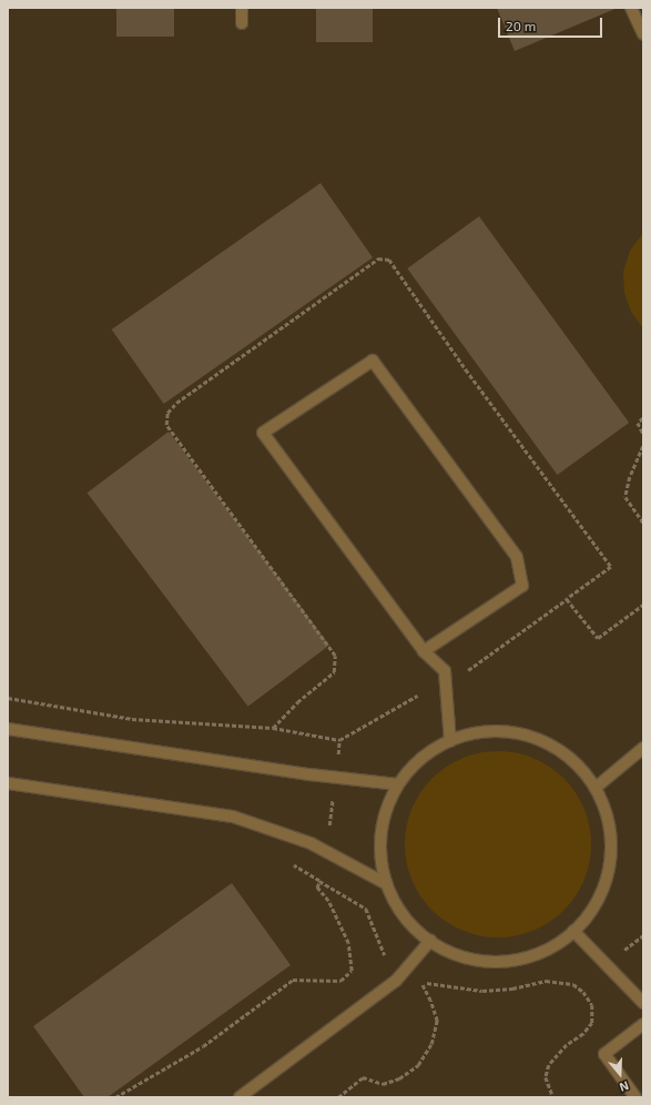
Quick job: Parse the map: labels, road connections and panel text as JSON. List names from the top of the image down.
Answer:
{
  "scale_bar": "20 m",
  "north": "bottom"
}
